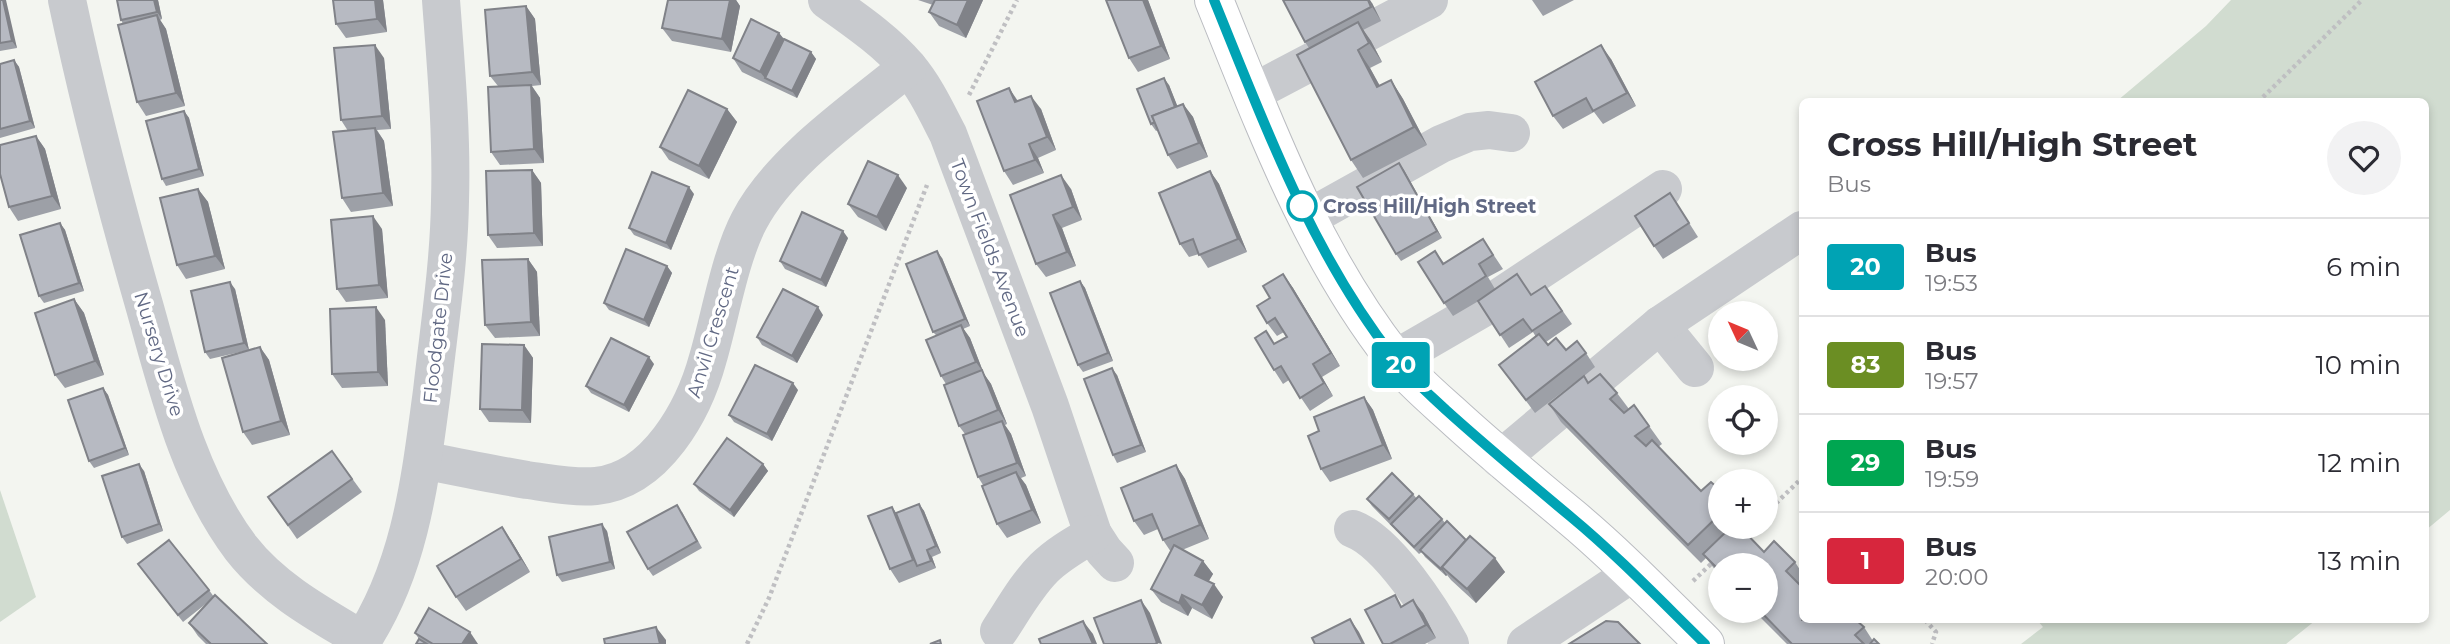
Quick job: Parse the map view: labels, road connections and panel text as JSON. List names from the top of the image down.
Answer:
{
  "streets": {
    "street": [
      "Town Fields Avenue",
      "Floodgate Drive",
      "Anvil Crescent",
      "Nursery Drive"
    ]
  },
  "crossings": [
    ["Town Fields Avenue", "Anvil Crescent"],
    ["Floodgate Drive", "Anvil Crescent"],
    ["Floodgate Drive", "Nursery Drive"]
  ],
  "places": ["Cross Hill/High Street"],
  "lines": ["bus line 20"],
  "north": "top left",
  "page": {
    "on_map": "20",
    "heading": ["Cross Hill/High Street", "Bus"],
    "list": [
      {
        "mark": "20",
        "name": "Bus",
        "note": "19:53",
        "value": "6 min"
      },
      {
        "mark": "83",
        "name": "Bus",
        "note": "19:57",
        "value": "10 min"
      },
      {
        "mark": "29",
        "name": "Bus",
        "note": "19:59",
        "value": "12 min"
      },
      {
        "mark": "1",
        "name": "Bus",
        "note": "20:00",
        "value": "13 min"
      }
    ],
    "map_buttons": ["+", "−"]
  }
}
